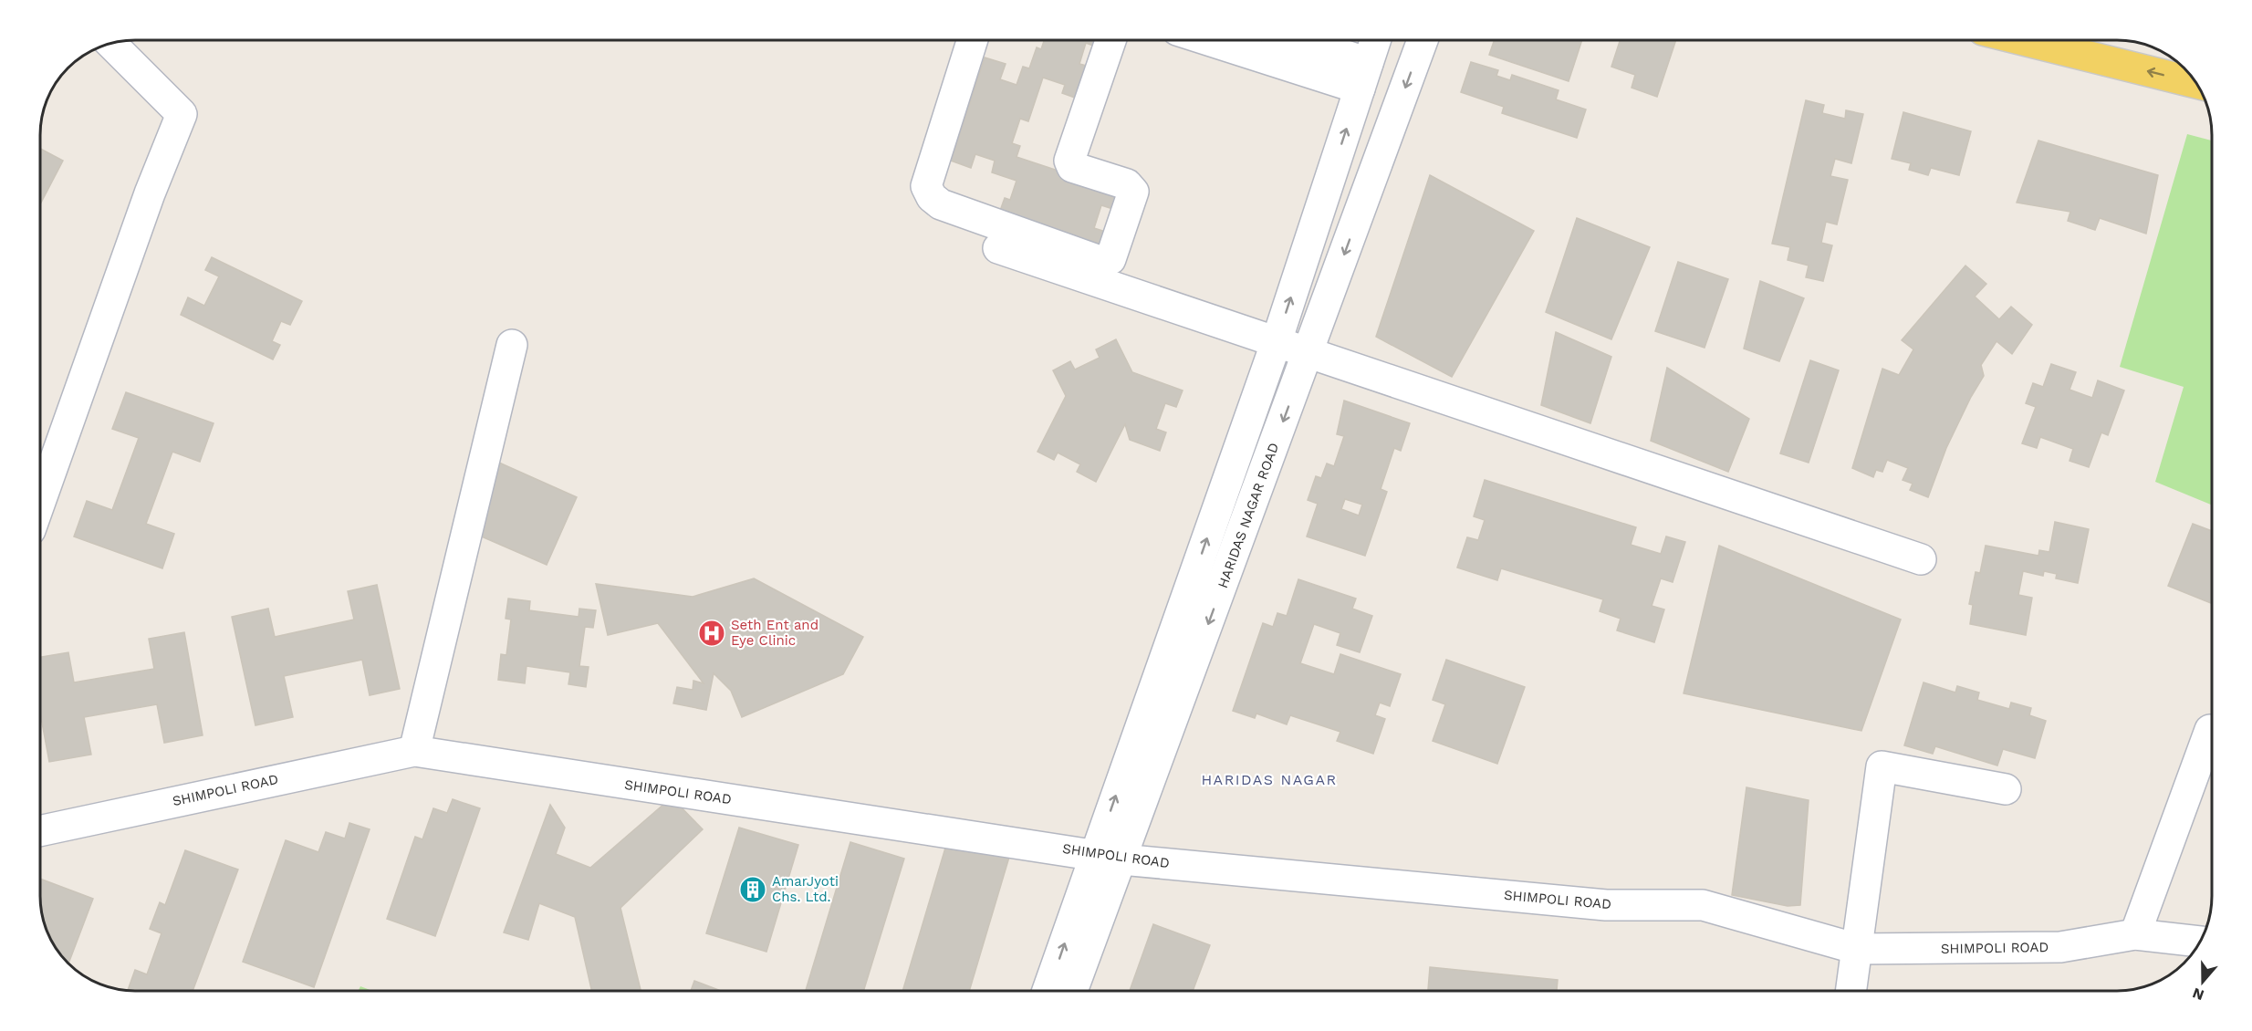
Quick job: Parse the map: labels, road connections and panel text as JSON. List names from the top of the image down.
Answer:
{
  "streets": {
    "street": ["HARIDAS NAGAR ROAD", "SHIMPOLI ROAD"]
  },
  "crossings": [
    ["HARIDAS NAGAR ROAD", "SHIMPOLI ROAD"]
  ],
  "districts": ["HARIDAS NAGAR"],
  "places": {
    "hospital": ["Seth Ent and Eye Clinic"],
    "building": ["AmarJyoti Chs. Ltd."]
  },
  "north": "bottom"
}
